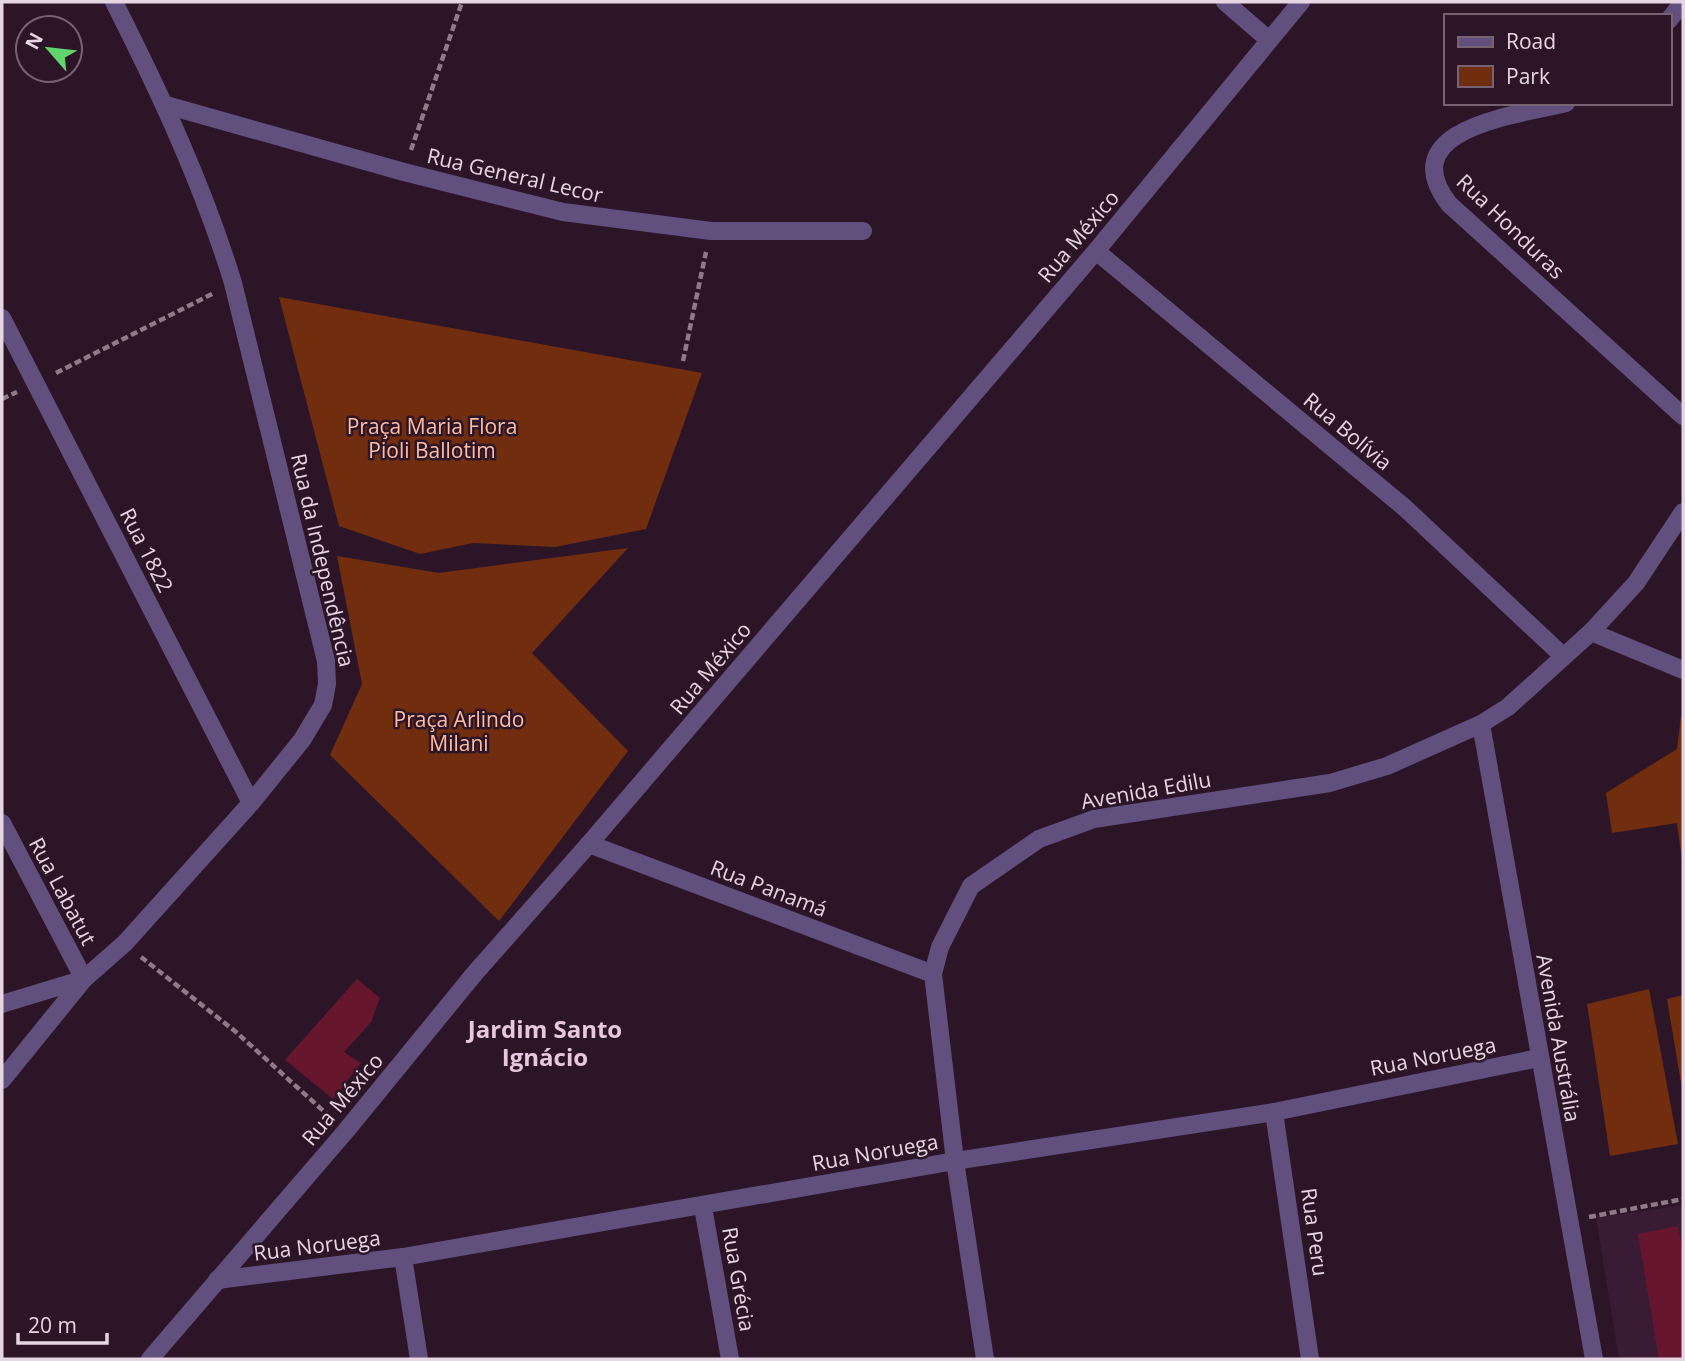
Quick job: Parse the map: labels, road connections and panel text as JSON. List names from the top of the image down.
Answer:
{
  "streets": {
    "street": [
      "Rua General Lecor",
      "Rua Honduras",
      "Rua México",
      "Rua Bolívia",
      "Rua 1822",
      "Rua da Independência",
      "Avenida Edilu",
      "Rua Panamá",
      "Rua Labatut",
      "Avenida Austrália",
      "Rua Noruega",
      "Rua Peru",
      "Rua Grécia"
    ]
  },
  "crossings": [
    ["Rua General Lecor", "Rua da Independência"],
    ["Rua México", "Rua Bolívia"],
    ["Rua México", "Rua Panamá"],
    ["Rua México", "Rua Noruega"],
    ["Rua Bolívia", "Avenida Edilu"],
    ["Rua 1822", "Rua da Independência"],
    ["Rua da Independência", "Rua Labatut"],
    ["Avenida Edilu", "Rua Panamá"],
    ["Avenida Edilu", "Avenida Austrália"],
    ["Avenida Edilu", "Rua Noruega"],
    ["Avenida Austrália", "Rua Noruega"],
    ["Rua Noruega", "Rua Peru"],
    ["Rua Noruega", "Rua Grécia"]
  ],
  "districts": ["Jardim Santo Ignácio"],
  "parks": ["Praça Maria Flora Pioli Ballotim", "Praça Arlindo Milani"],
  "legend": ["Road", "Park"],
  "scale_bar": "20 m",
  "north": "top left"
}
